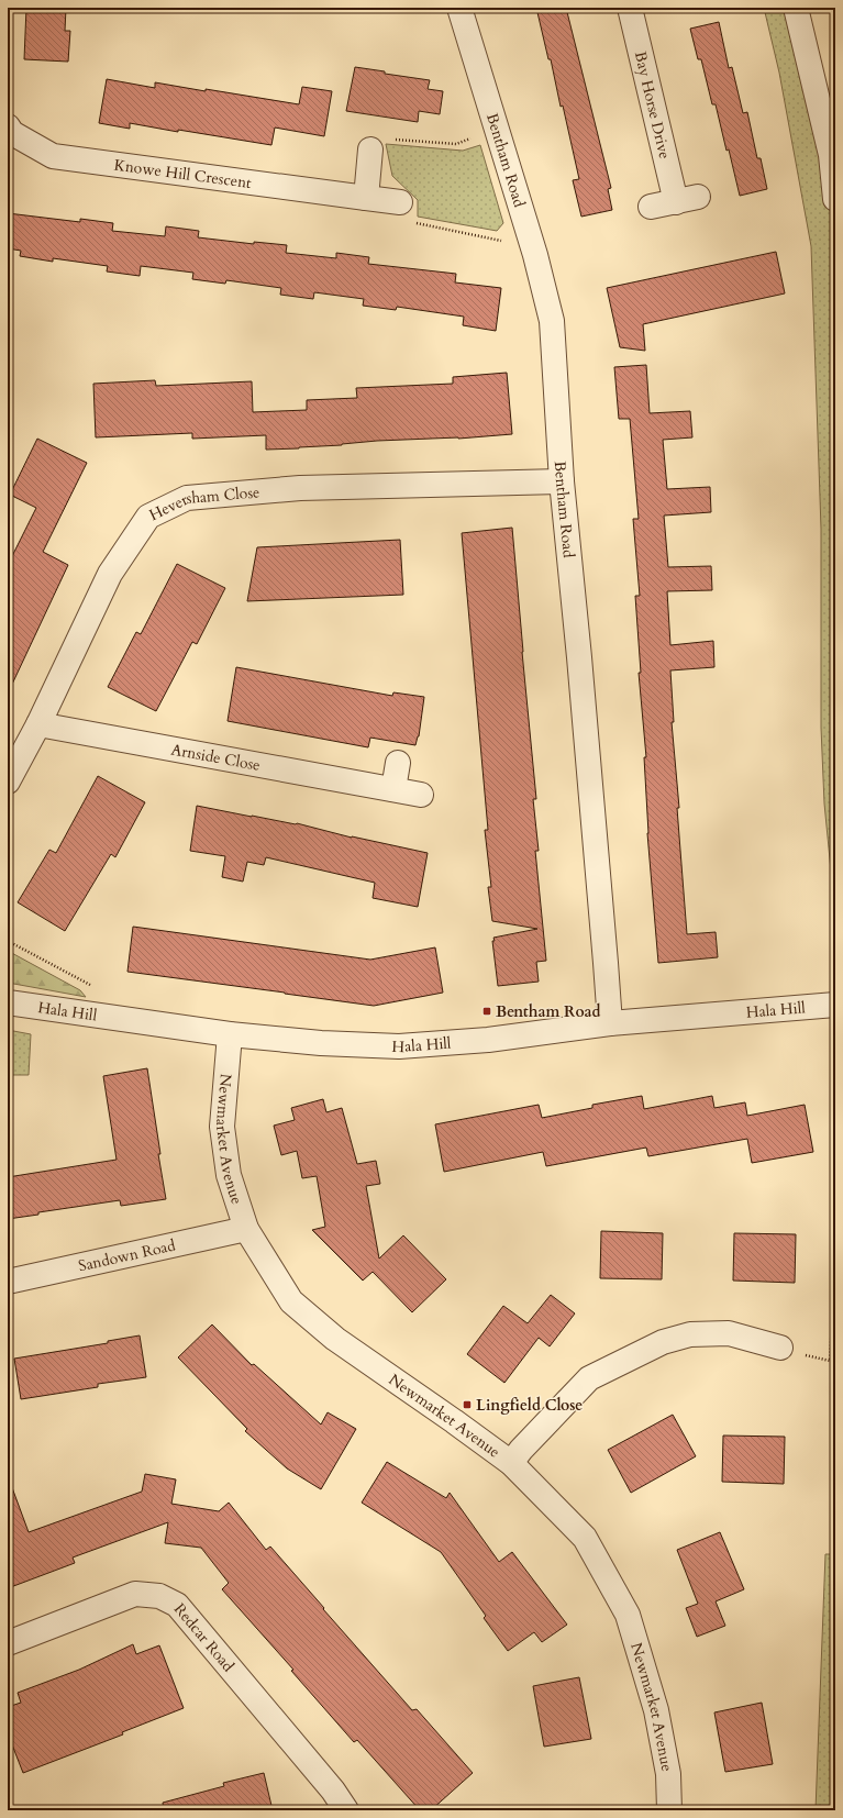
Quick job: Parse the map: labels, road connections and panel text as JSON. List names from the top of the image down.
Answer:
{
  "streets": {
    "street": [
      "Bay Horse Drive",
      "Bentham Road",
      "Knowe Hill Crescent",
      "Heversham Close",
      "Arnside Close",
      "Hala Hill",
      "Newmarket Avenue",
      "Sandown Road",
      "Redcar Road"
    ]
  },
  "crossings": [
    ["Bentham Road", "Heversham Close"],
    ["Bentham Road", "Hala Hill"],
    ["Heversham Close", "Arnside Close"],
    ["Hala Hill", "Newmarket Avenue"],
    ["Newmarket Avenue", "Sandown Road"]
  ],
  "places": {
    "transit": ["Bentham Road", "Lingfield Close"]
  }
}
